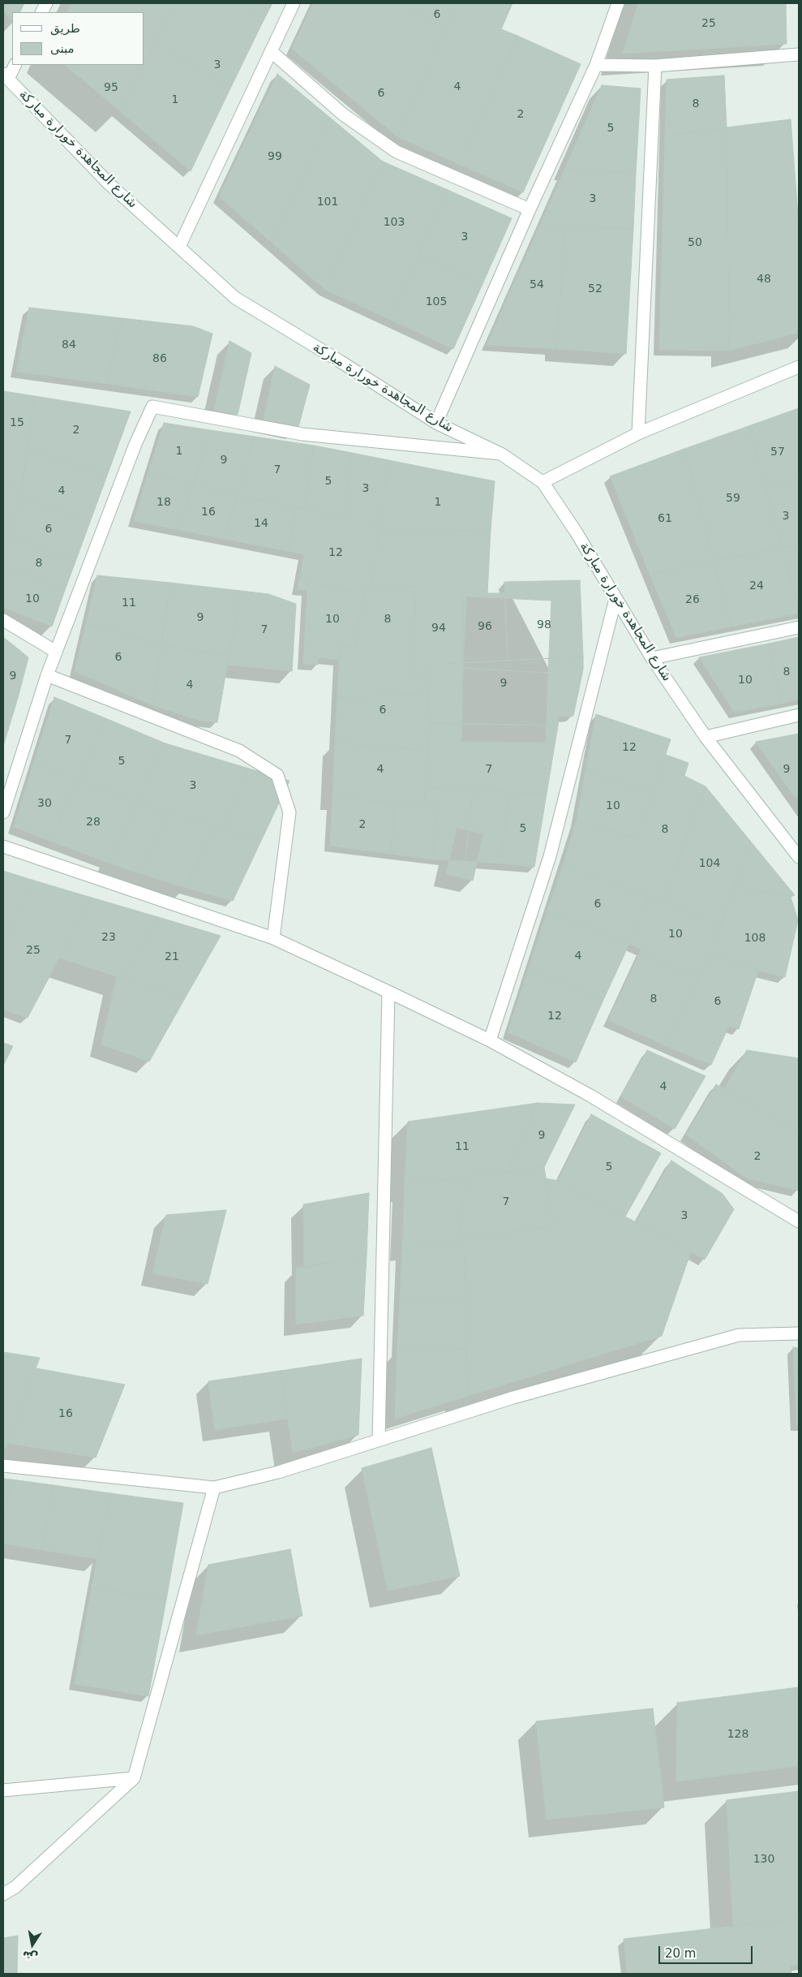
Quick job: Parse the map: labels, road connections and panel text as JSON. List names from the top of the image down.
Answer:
{
  "streets": {
    "street": ["شارع المجاهدة خورارة مباركة"]
  },
  "house_numbers": [
    "6",
    "25",
    "3",
    "4",
    "95",
    "6",
    "1",
    "8",
    "2",
    "5",
    "99",
    "3",
    "101",
    "103",
    "3",
    "50",
    "48",
    "54",
    "52",
    "105",
    "84",
    "86",
    "15",
    "2",
    "1",
    "57",
    "9",
    "7",
    "5",
    "3",
    "4",
    "59",
    "18",
    "1",
    "16",
    "3",
    "61",
    "14",
    "6",
    "12",
    "8",
    "24",
    "10",
    "26",
    "11",
    "9",
    "10",
    "8",
    "98",
    "96",
    "94",
    "7",
    "6",
    "8",
    "9",
    "10",
    "9",
    "4",
    "6",
    "7",
    "12",
    "5",
    "4",
    "7",
    "9",
    "3",
    "30",
    "10",
    "28",
    "2",
    "5",
    "8",
    "104",
    "6",
    "10",
    "23",
    "108",
    "25",
    "4",
    "21",
    "8",
    "6",
    "12",
    "4",
    "9",
    "11",
    "2",
    "5",
    "7",
    "3",
    "16",
    "128",
    "130"
  ],
  "legend": ["طريق", "مبنى"],
  "scale_bar": "20 m",
  "north": "bottom"
}
